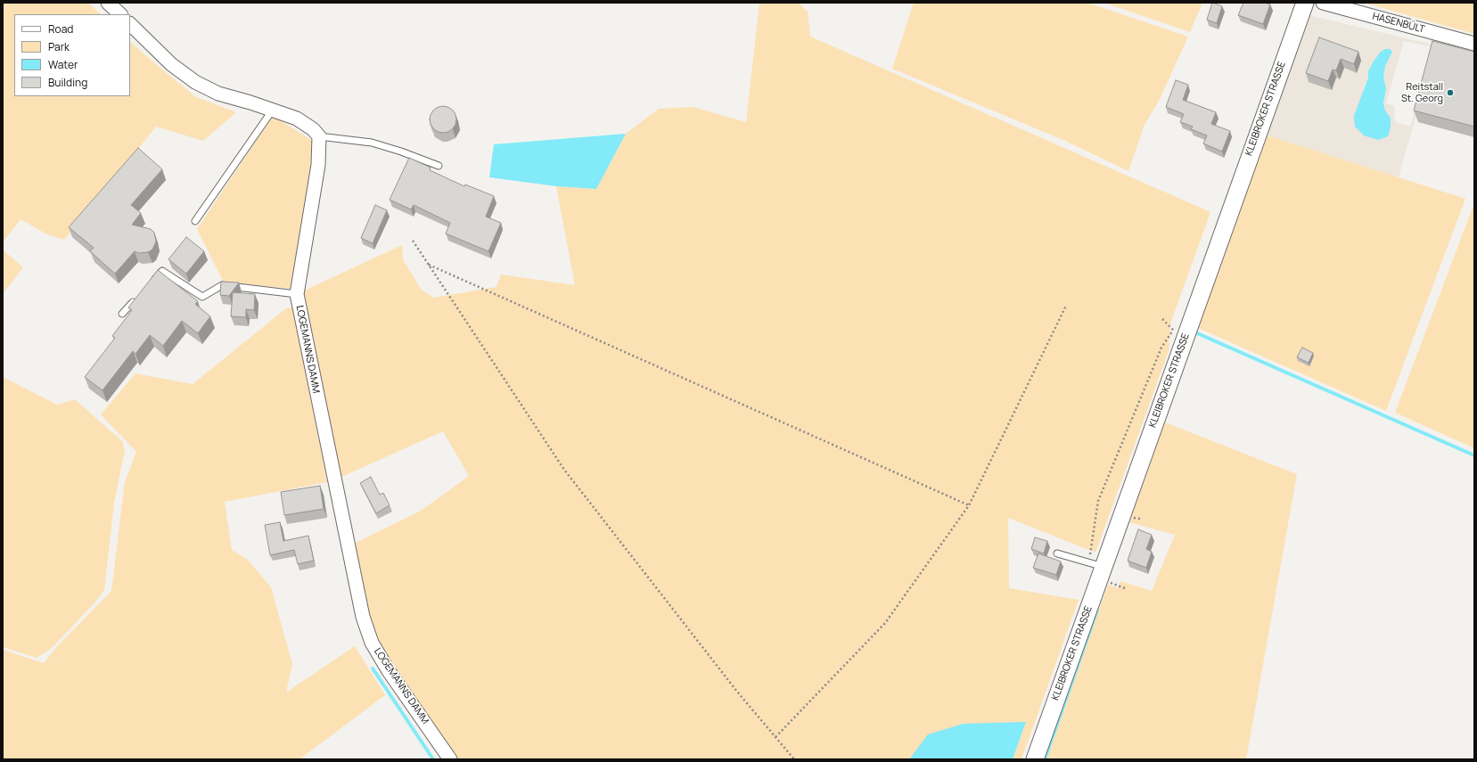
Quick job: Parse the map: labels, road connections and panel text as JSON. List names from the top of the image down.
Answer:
{
  "streets": {
    "street": ["HASENBÜLT", "KLEIBROKER STRASSE", "LOGEMANNS DAMM"]
  },
  "places": ["Reitstall St. Georg"],
  "legend": [
    "Road",
    "Park",
    "Water",
    "Building"
  ]
}
